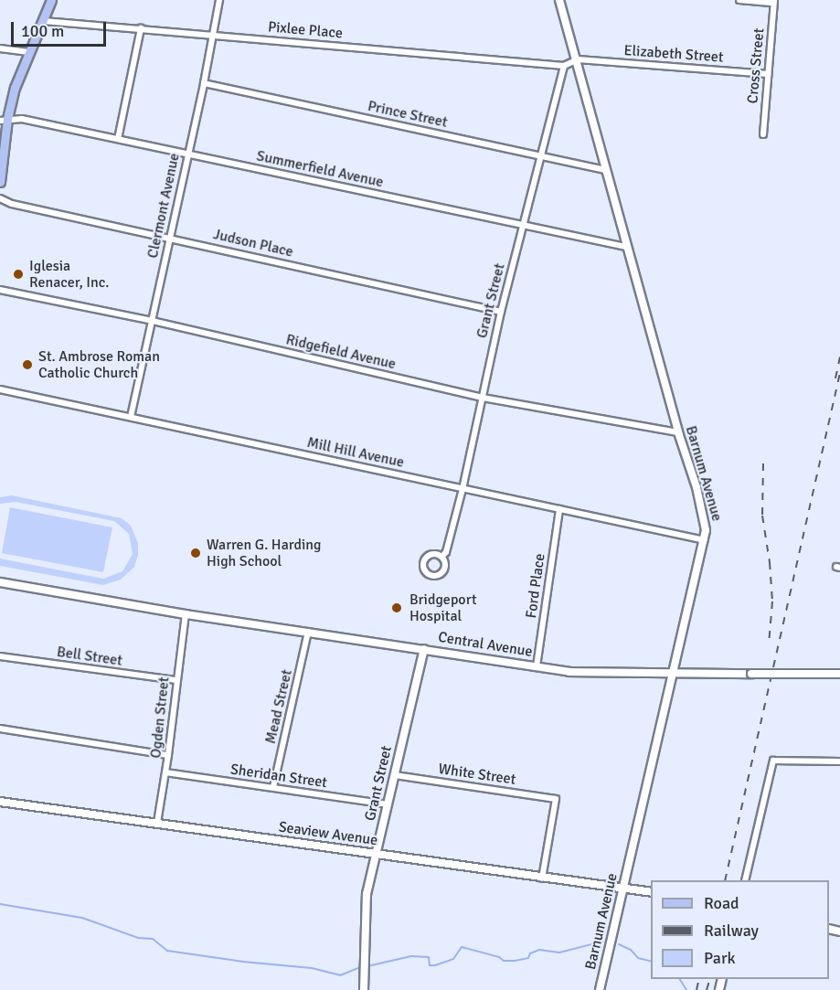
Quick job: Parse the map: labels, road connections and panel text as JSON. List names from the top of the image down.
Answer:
{
  "streets": {
    "main road": [
      "Grant Street",
      "Barnum Avenue",
      "Central Avenue",
      "Seaview Avenue"
    ],
    "street": [
      "Pixlee Place",
      "Elizabeth Street",
      "Cross Street",
      "Prince Street",
      "Summerfield Avenue",
      "Clermont Avenue",
      "Judson Place",
      "Ridgefield Avenue",
      "Mill Hill Avenue",
      "Ford Place",
      "Bell Street",
      "Mead Street",
      "Ogden Street",
      "White Street",
      "Sheridan Street"
    ]
  },
  "crossings": [
    ["Pixlee Place", "Clermont Avenue"],
    ["Pixlee Place", "Grant Street"],
    ["Elizabeth Street", "Cross Street"],
    ["Elizabeth Street", "Barnum Avenue"],
    ["Prince Street", "Clermont Avenue"],
    ["Prince Street", "Grant Street"],
    ["Prince Street", "Barnum Avenue"],
    ["Summerfield Avenue", "Clermont Avenue"],
    ["Summerfield Avenue", "Grant Street"],
    ["Summerfield Avenue", "Barnum Avenue"],
    ["Clermont Avenue", "Judson Place"],
    ["Clermont Avenue", "Ridgefield Avenue"],
    ["Clermont Avenue", "Mill Hill Avenue"],
    ["Judson Place", "Grant Street"],
    ["Grant Street", "Ridgefield Avenue"],
    ["Grant Street", "Mill Hill Avenue"],
    ["Grant Street", "Central Avenue"],
    ["Grant Street", "White Street"],
    ["Grant Street", "Sheridan Street"],
    ["Grant Street", "Seaview Avenue"],
    ["Ridgefield Avenue", "Barnum Avenue"],
    ["Mill Hill Avenue", "Barnum Avenue"],
    ["Mill Hill Avenue", "Ford Place"],
    ["Barnum Avenue", "Central Avenue"],
    ["Barnum Avenue", "Seaview Avenue"],
    ["Ford Place", "Central Avenue"],
    ["Central Avenue", "Mead Street"],
    ["Central Avenue", "Ogden Street"],
    ["Bell Street", "Ogden Street"],
    ["Mead Street", "Sheridan Street"],
    ["Ogden Street", "Sheridan Street"],
    ["Ogden Street", "Seaview Avenue"],
    ["White Street", "Seaview Avenue"]
  ],
  "places": [
    "Iglesia Renacer, Inc.",
    "St. Ambrose Roman Catholic Church",
    "Warren G. Harding High School",
    "Bridgeport Hospital"
  ],
  "legend": ["Road", "Railway", "Park"],
  "scale_bar": "100 m"
}
